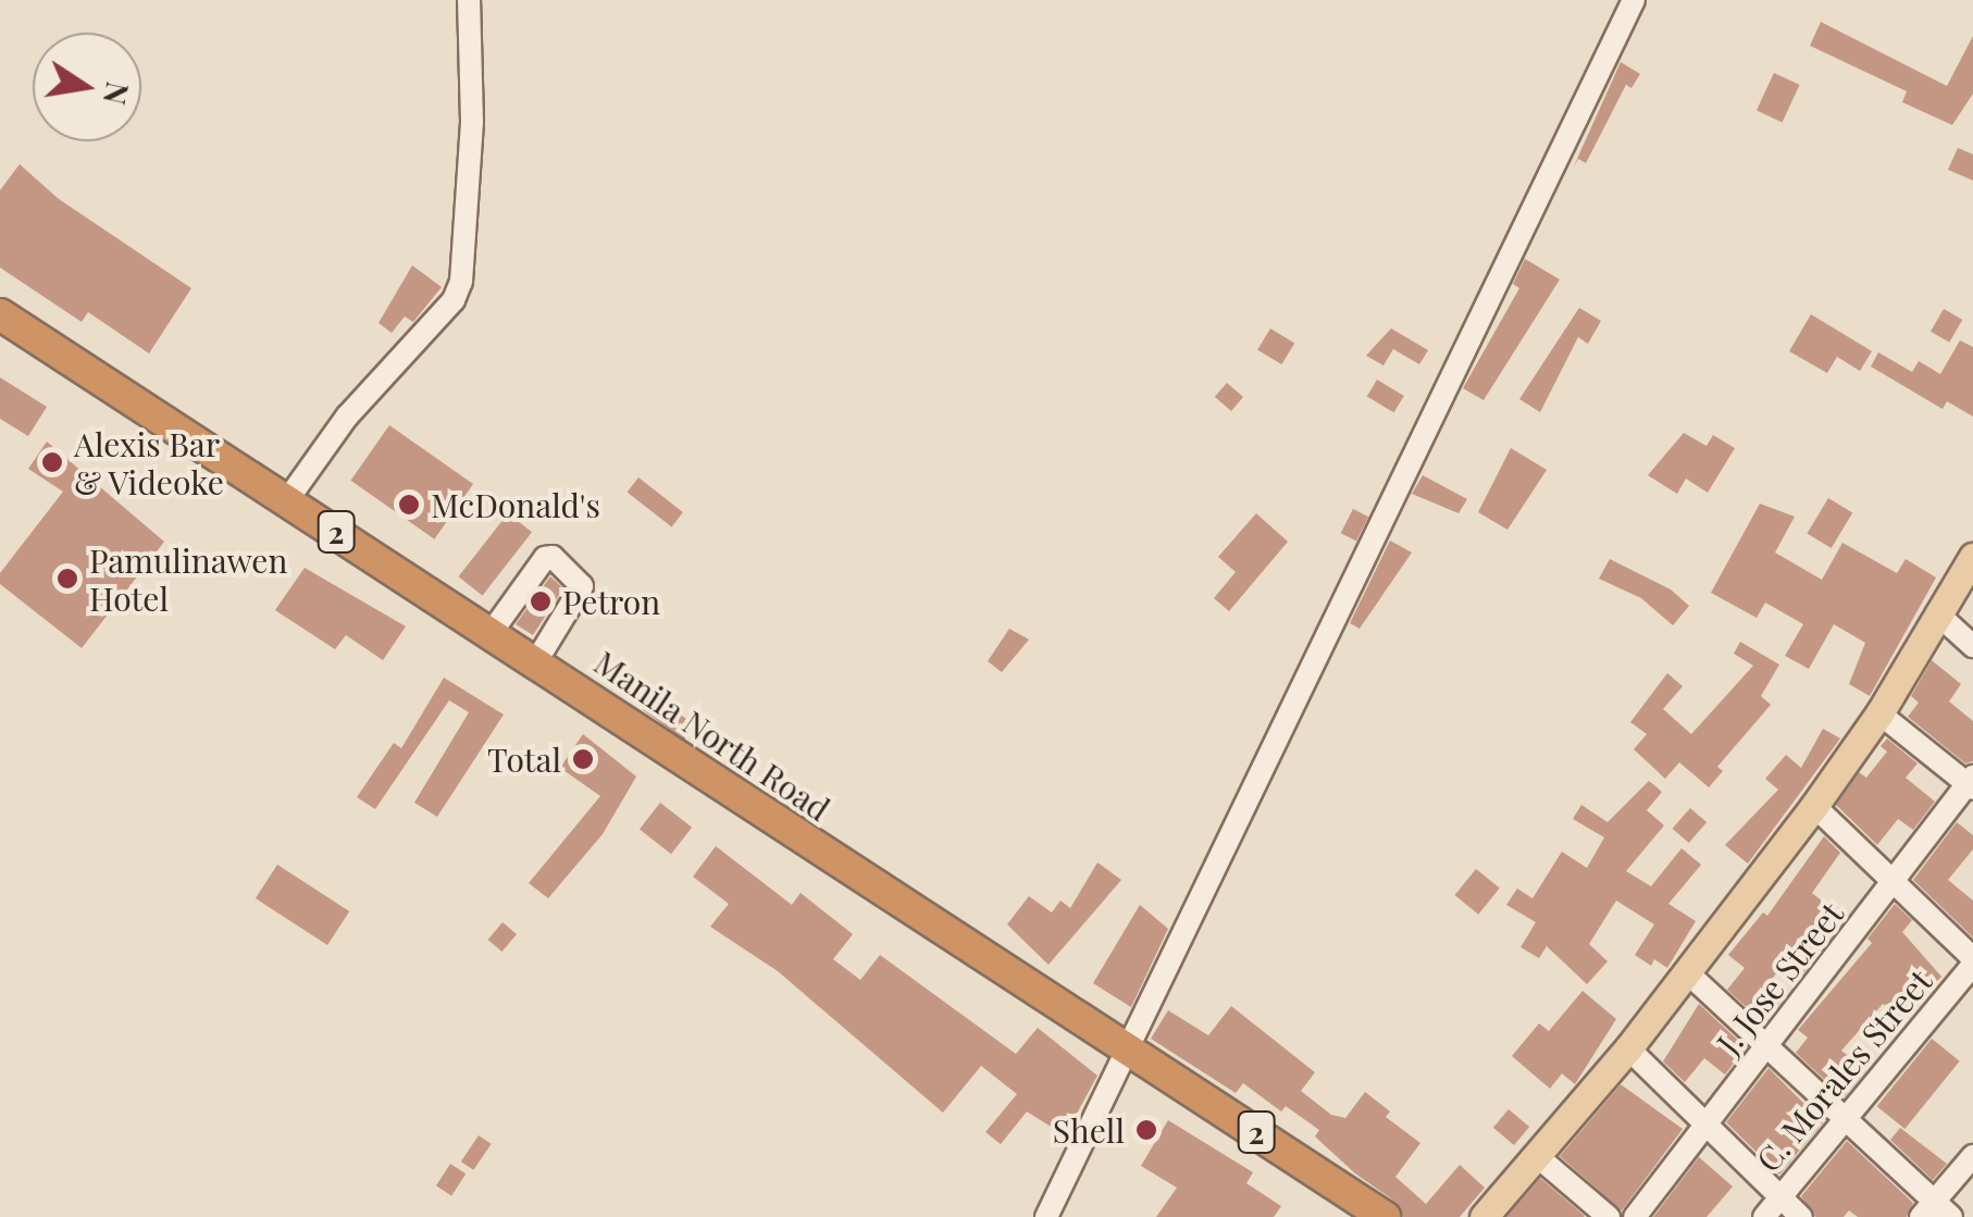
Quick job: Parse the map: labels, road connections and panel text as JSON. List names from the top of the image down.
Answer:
{
  "streets": {
    "highway": ["2", "Manila North Road"],
    "street": ["J. Jose Street", "C. Morales Street"]
  },
  "places": [
    "Alexis Bar & Videoke",
    "McDonald's",
    "Pamulinawen Hotel",
    "Petron",
    "Total",
    "Shell"
  ],
  "north": "right"
}
